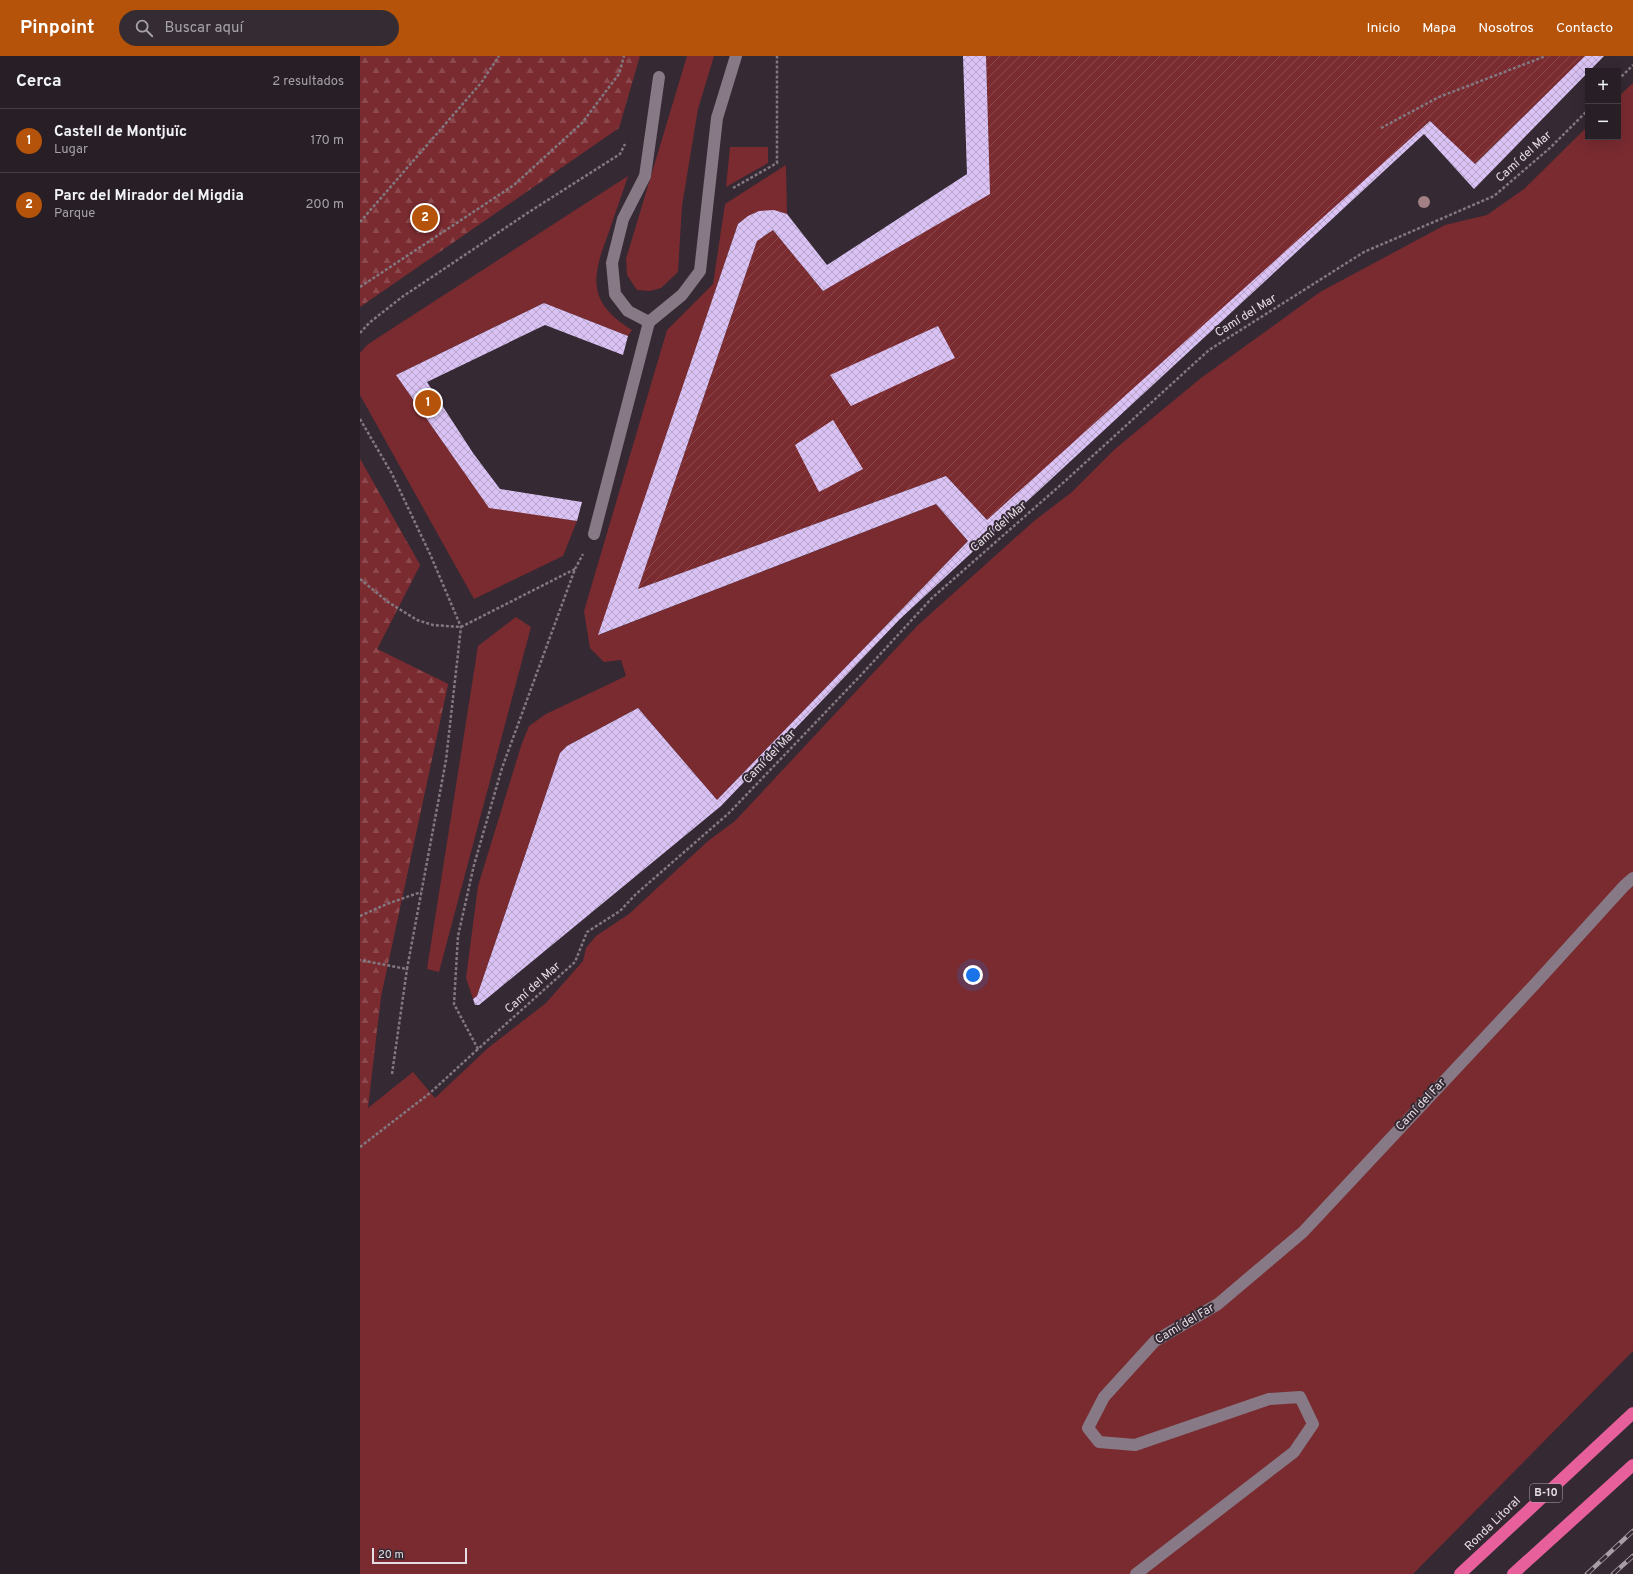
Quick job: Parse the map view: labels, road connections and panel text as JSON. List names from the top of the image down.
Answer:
{
  "streets": {
    "highway": ["B-10", "Ronda Litoral"],
    "lane": ["Camí del Far"],
    "path": ["Camí del Mar"]
  },
  "scale_bar": "20 m",
  "page": {
    "header": "Pinpoint",
    "search": "Buscar aquí",
    "nav": [
      "Inicio",
      "Mapa",
      "Nosotros",
      "Contacto"
    ],
    "heading": ["Cerca", "2 resultados"],
    "map_buttons": ["+", "−"],
    "list": [
      {
        "mark": "1",
        "name": "Castell de Montjuïc",
        "note": "Lugar",
        "value": "170 m"
      },
      {
        "mark": "2",
        "name": "Parc del Mirador del Migdia",
        "note": "Parque",
        "value": "200 m"
      }
    ],
    "pins": ["2", "1"],
    "scale": "20 m"
  }
}
